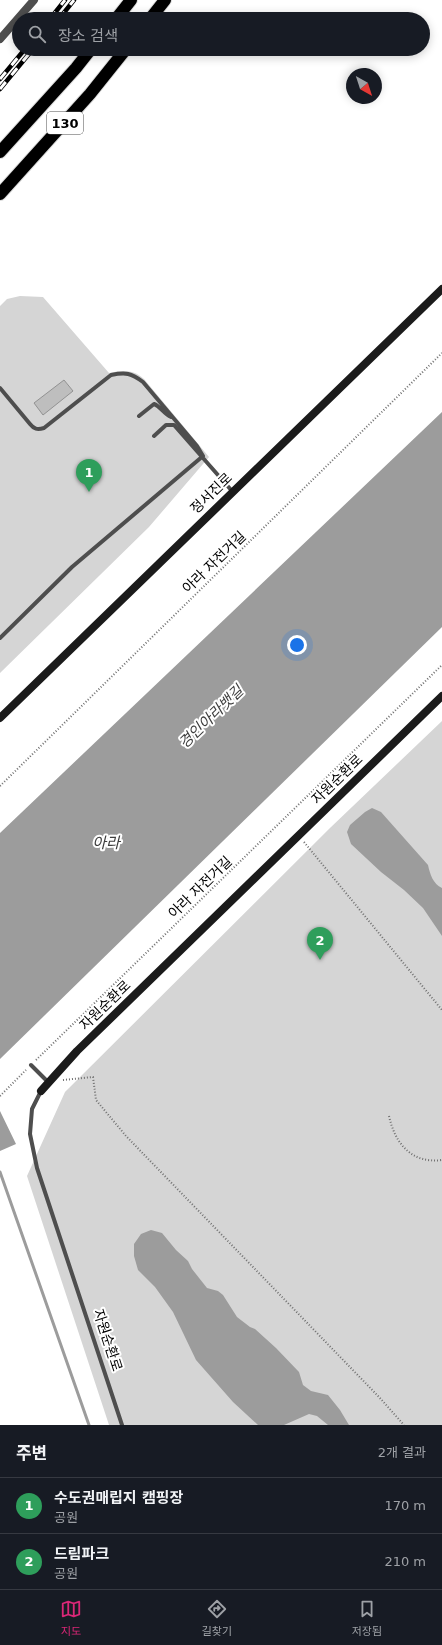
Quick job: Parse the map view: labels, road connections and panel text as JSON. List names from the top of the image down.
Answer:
{
  "streets": {
    "highway": ["130"],
    "street": ["정서진로", "자원순환로"],
    "path": ["아라 자전거길"]
  },
  "water": ["경인아라뱃길", "아라"],
  "north": "bottom right",
  "page": {
    "search": "장소 검색",
    "pins": ["1", "2"],
    "heading": ["주변", "2개 결과"],
    "list": [
      {
        "mark": "1",
        "name": "수도권매립지 캠핑장",
        "note": "공원",
        "value": "170 m"
      },
      {
        "mark": "2",
        "name": "드림파크",
        "note": "공원",
        "value": "210 m"
      }
    ],
    "nav": ["지도", "길찾기", "저장됨"]
  }
}
